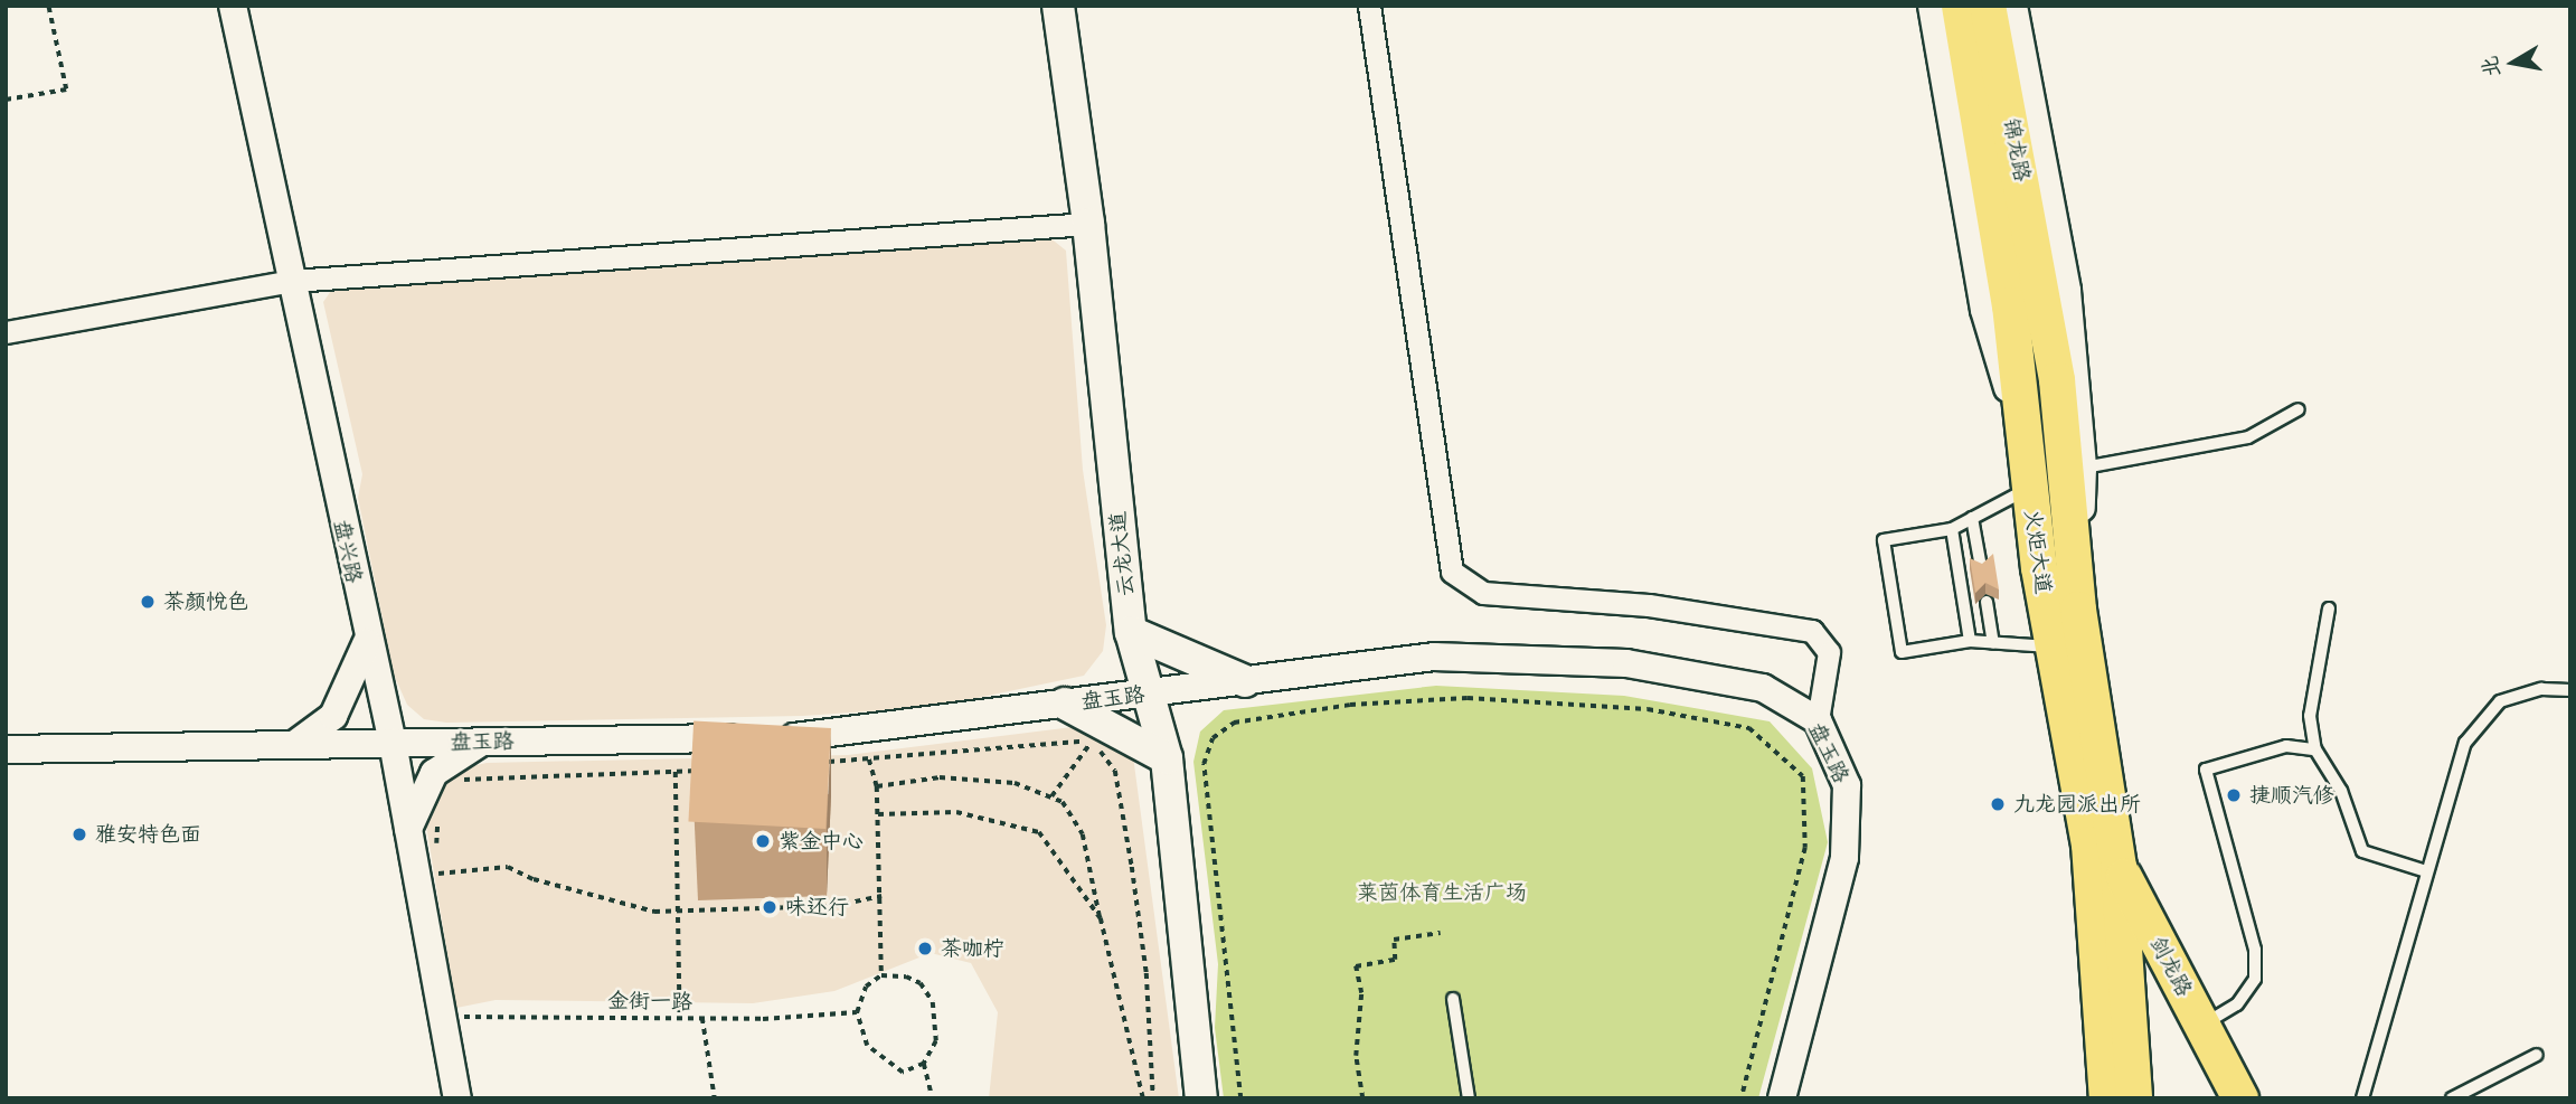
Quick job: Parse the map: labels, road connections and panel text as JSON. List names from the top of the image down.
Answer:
{
  "streets": {
    "main road": [
      "锦龙路",
      "火炬大道",
      "云龙大道",
      "剑龙路"
    ],
    "street": ["盘兴路", "盘玉路"],
    "path": ["金街一路"]
  },
  "crossings": [
    ["锦龙路", "火炬大道"],
    ["盘兴路", "盘玉路"],
    ["盘兴路", "金街一路"],
    ["火炬大道", "剑龙路"],
    ["云龙大道", "盘玉路"]
  ],
  "parks": ["莱茵体育生活广场"],
  "places": [
    "茶颜悦色",
    "捷顺汽修",
    "九龙园派出所",
    "雅安特色面",
    "紫金中心",
    "味还行",
    "茶咖柠"
  ],
  "north": "left"
}
